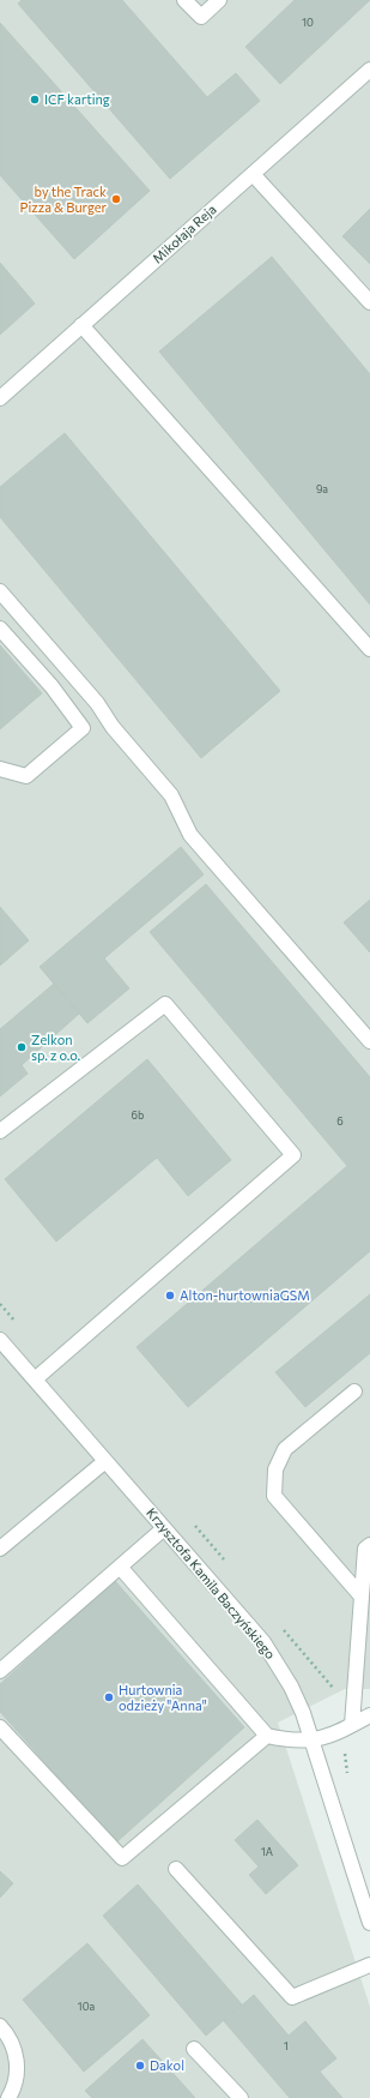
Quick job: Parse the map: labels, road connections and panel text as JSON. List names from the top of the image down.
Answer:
{
  "streets": {
    "street": ["Mikołaja Reja", "Krzysztofa Kamila Baczyńskiego"]
  },
  "places": [
    "ICF karting",
    "by the Track Pizza & Burger",
    "Zelkon sp. z o.o.",
    "Alton-hurtowniaGSM",
    "Hurtownia odzieży \"Anna\"",
    "Dakol"
  ],
  "house_numbers": [
    "10",
    "9a",
    "6b",
    "6",
    "1A",
    "10a",
    "1"
  ]
}
